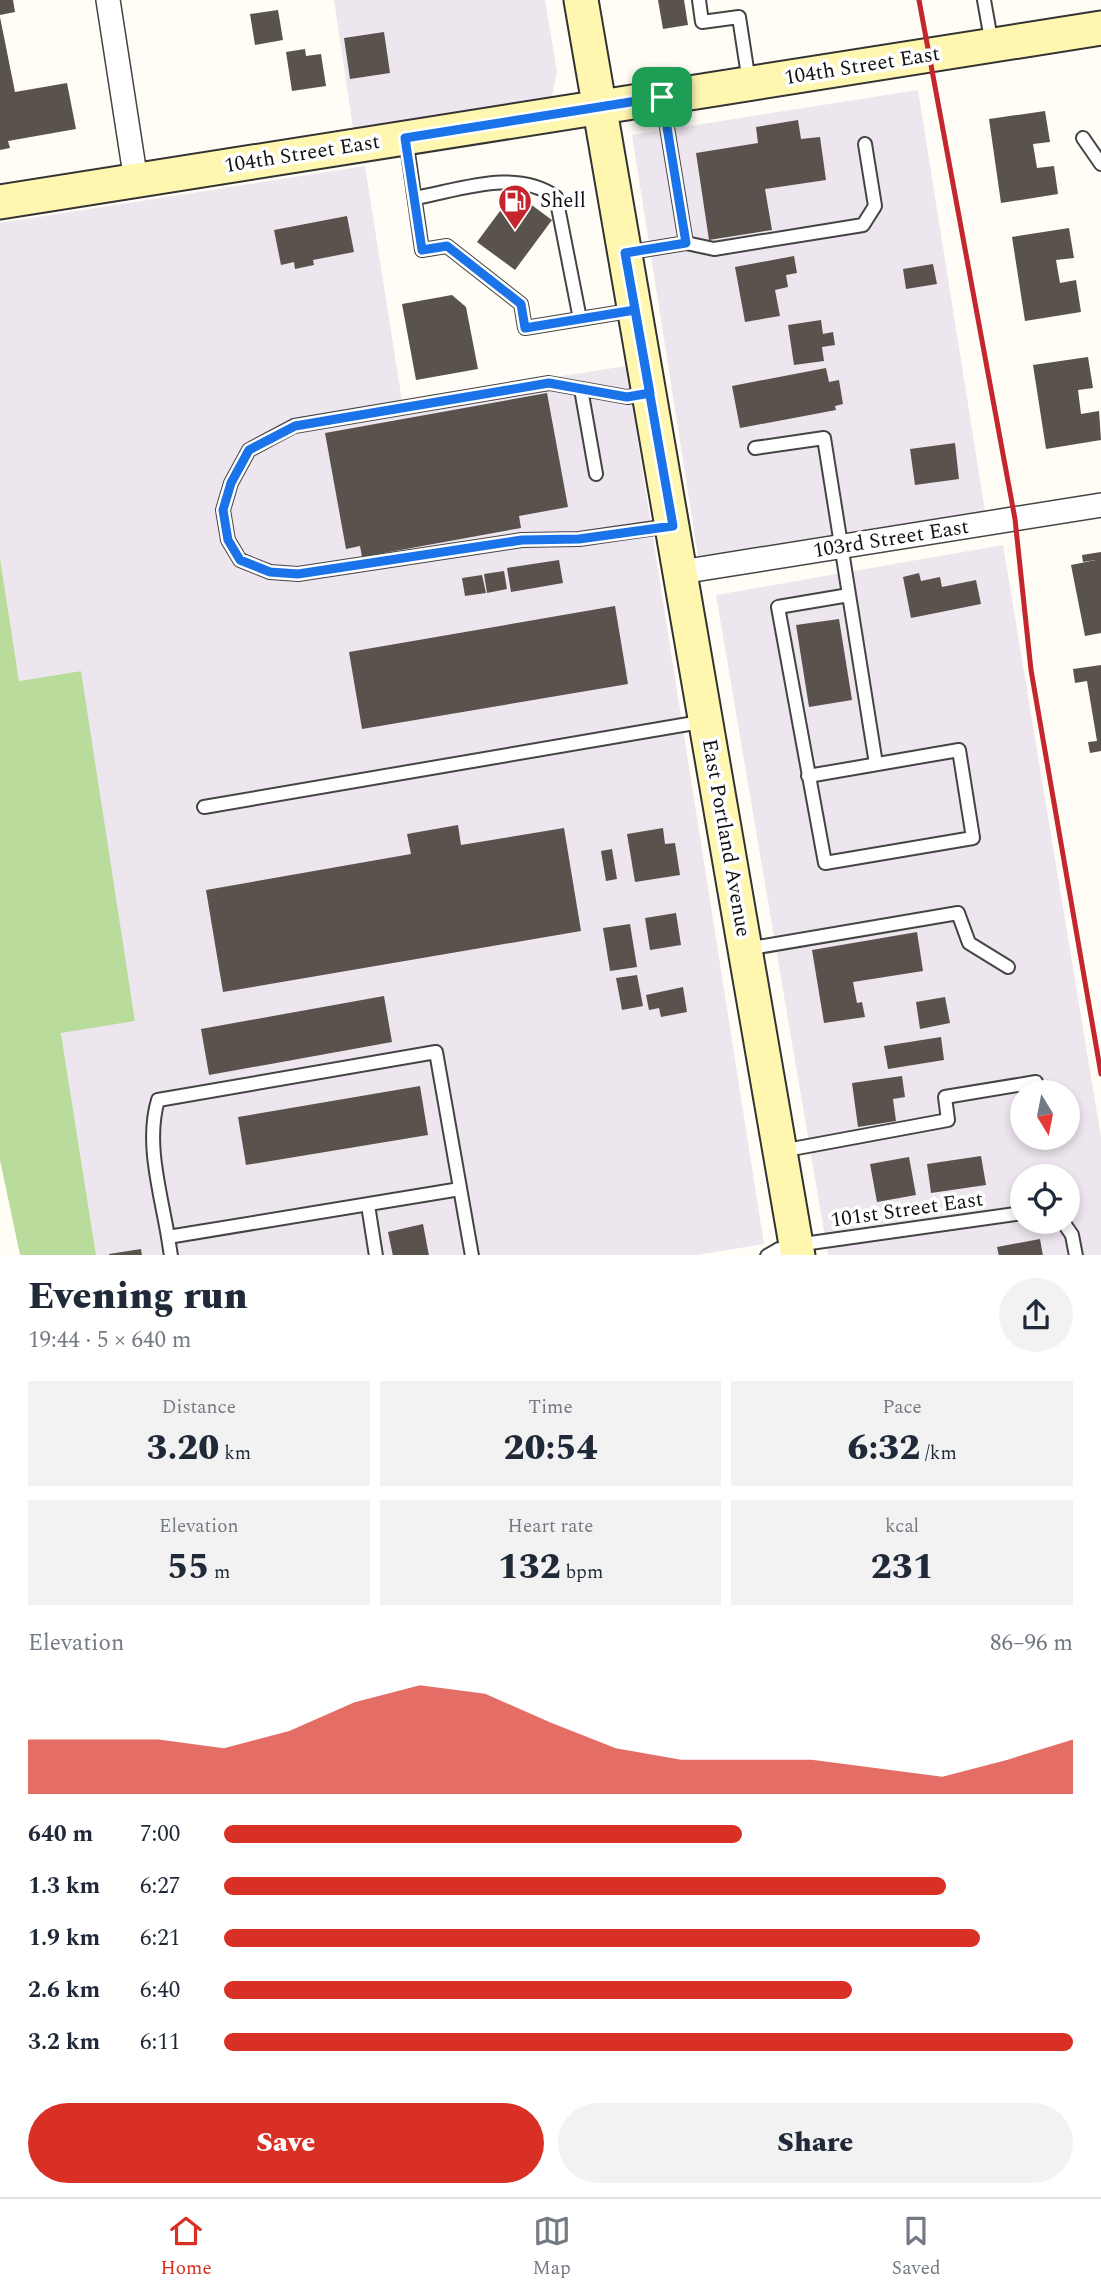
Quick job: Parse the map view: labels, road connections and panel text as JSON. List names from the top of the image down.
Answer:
{
  "streets": {
    "main road": ["104th Street East", "East Portland Avenue"],
    "street": ["103rd Street East"],
    "lane": ["101st Street East"]
  },
  "crossings": [
    ["104th Street East", "East Portland Avenue"],
    ["103rd Street East", "East Portland Avenue"],
    ["East Portland Avenue", "101st Street East"]
  ],
  "places": {
    "fuel station": ["Shell"]
  },
  "north": "bottom",
  "page": {
    "heading": ["Evening run", "19:44 · 5 × 640 m"],
    "stats": [
      ["Distance", "3.20 km"],
      ["Time", "20:54"],
      ["Pace", "6:32 /km"],
      ["Elevation", "55 m"],
      ["Heart rate", "132 bpm"],
      ["kcal", "231"]
    ],
    "chart": ["Elevation", "86–96 m"],
    "list": [
      {
        "name": "640 m",
        "note": "7:00"
      },
      {
        "name": "1.3 km",
        "note": "6:27"
      },
      {
        "name": "1.9 km",
        "note": "6:21"
      },
      {
        "name": "2.6 km",
        "note": "6:40"
      },
      {
        "name": "3.2 km",
        "note": "6:11"
      }
    ],
    "buttons": ["Save", "Share"],
    "tabs": ["Home", "Map", "Saved"]
  }
}
